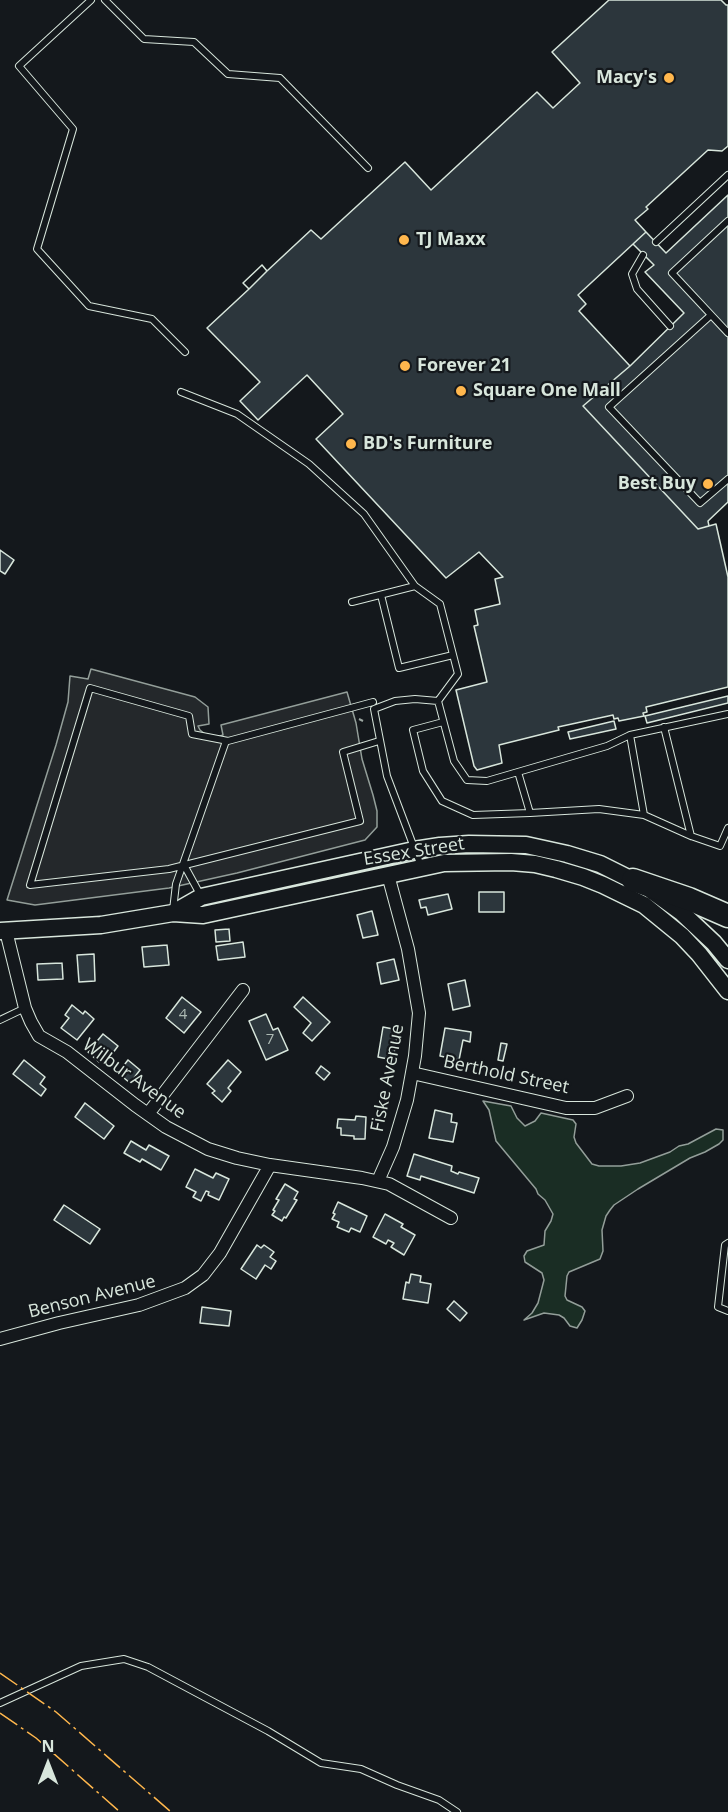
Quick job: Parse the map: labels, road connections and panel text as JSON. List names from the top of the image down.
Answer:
{
  "streets": {
    "main road": ["Essex Street"],
    "street": [
      "Berthold Street",
      "Fiske Avenue",
      "Wilbur Avenue",
      "Benson Avenue"
    ]
  },
  "crossings": [
    ["Essex Street", "Fiske Avenue"],
    ["Essex Street", "Wilbur Avenue"],
    ["Berthold Street", "Fiske Avenue"],
    ["Fiske Avenue", "Wilbur Avenue"],
    ["Wilbur Avenue", "Benson Avenue"]
  ],
  "places": [
    "Macy's",
    "TJ Maxx",
    "Forever 21",
    "Square One Mall",
    "BD's Furniture",
    "Best Buy"
  ],
  "house_numbers": ["4", "7"],
  "north": "top"
}
